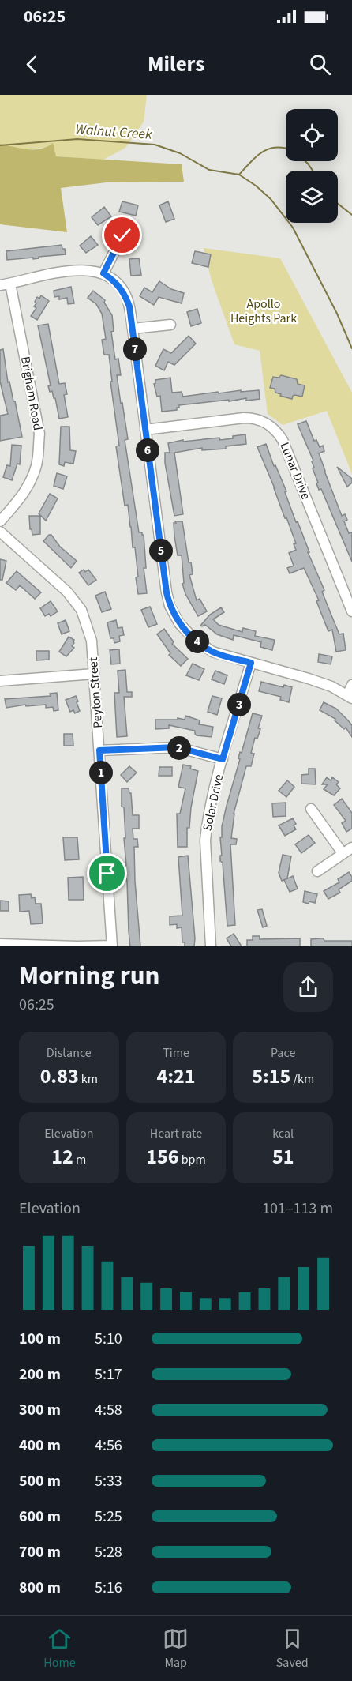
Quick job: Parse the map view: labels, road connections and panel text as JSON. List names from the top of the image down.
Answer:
{
  "streets": {
    "street": [
      "Brigham Road",
      "Lunar Drive",
      "Peyton Street",
      "Solar Drive"
    ]
  },
  "water": ["Walnut Creek"],
  "parks": ["Apollo Heights Park"],
  "page": {
    "status": "06:25",
    "header": "Milers",
    "pins": [
      "7",
      "6",
      "5",
      "4",
      "3",
      "2",
      "1"
    ],
    "heading": ["Morning run", "06:25"],
    "stats": [
      ["Distance", "0.83 km"],
      ["Time", "4:21"],
      ["Pace", "5:15 /km"],
      ["Elevation", "12 m"],
      ["Heart rate", "156 bpm"],
      ["kcal", "51"]
    ],
    "chart": ["Elevation", "101–113 m"],
    "list": [
      {
        "name": "100 m",
        "note": "5:10"
      },
      {
        "name": "200 m",
        "note": "5:17"
      },
      {
        "name": "300 m",
        "note": "4:58"
      },
      {
        "name": "400 m",
        "note": "4:56"
      },
      {
        "name": "500 m",
        "note": "5:33"
      },
      {
        "name": "600 m",
        "note": "5:25"
      },
      {
        "name": "700 m",
        "note": "5:28"
      },
      {
        "name": "800 m",
        "note": "5:16"
      }
    ],
    "tabs": ["Home", "Map", "Saved"]
  }
}
